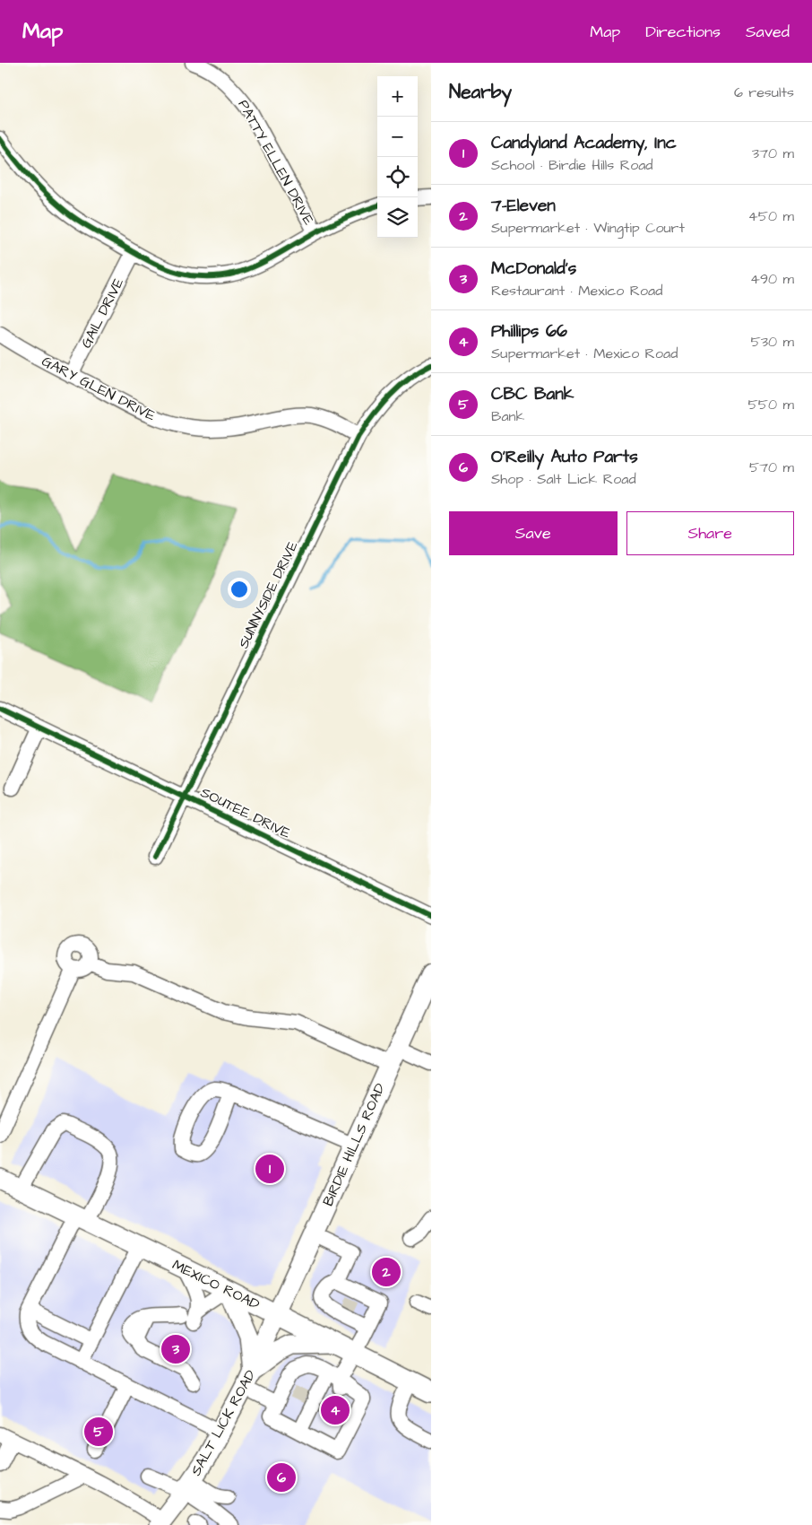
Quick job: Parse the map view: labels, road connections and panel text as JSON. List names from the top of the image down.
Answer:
{
  "streets": {
    "main road": ["BIRDIE HILLS ROAD", "MEXICO ROAD", "SALT LICK ROAD"],
    "street": [
      "PATTY ELLEN DRIVE",
      "GAIL DRIVE",
      "GARY GLEN DRIVE",
      "SUNNYSIDE DRIVE",
      "SOUTEE DRIVE"
    ]
  },
  "crossings": [
    ["GAIL DRIVE", "GARY GLEN DRIVE"],
    ["GARY GLEN DRIVE", "SUNNYSIDE DRIVE"],
    ["SUNNYSIDE DRIVE", "SOUTEE DRIVE"],
    ["BIRDIE HILLS ROAD", "MEXICO ROAD"],
    ["BIRDIE HILLS ROAD", "SALT LICK ROAD"],
    ["MEXICO ROAD", "SALT LICK ROAD"]
  ],
  "page": {
    "header": "Map",
    "nav": ["Map", "Directions", "Saved"],
    "heading": ["Nearby", "6 results"],
    "map_buttons": ["+", "−"],
    "list": [
      {
        "mark": "1",
        "name": "Candyland Academy, Inc",
        "note": "School · Birdie Hills Road",
        "value": "370 m"
      },
      {
        "mark": "2",
        "name": "7-Eleven",
        "note": "Supermarket · Wingtip Court",
        "value": "450 m"
      },
      {
        "mark": "3",
        "name": "McDonald's",
        "note": "Restaurant · Mexico Road",
        "value": "490 m"
      },
      {
        "mark": "4",
        "name": "Phillips 66",
        "note": "Supermarket · Mexico Road",
        "value": "530 m"
      },
      {
        "mark": "5",
        "name": "CBC Bank",
        "note": "Bank",
        "value": "550 m"
      },
      {
        "mark": "6",
        "name": "O'Reilly Auto Parts",
        "note": "Shop · Salt Lick Road",
        "value": "570 m"
      }
    ],
    "buttons": ["Save", "Share"],
    "pins": [
      "1",
      "2",
      "3",
      "4",
      "5",
      "6"
    ]
  }
}
